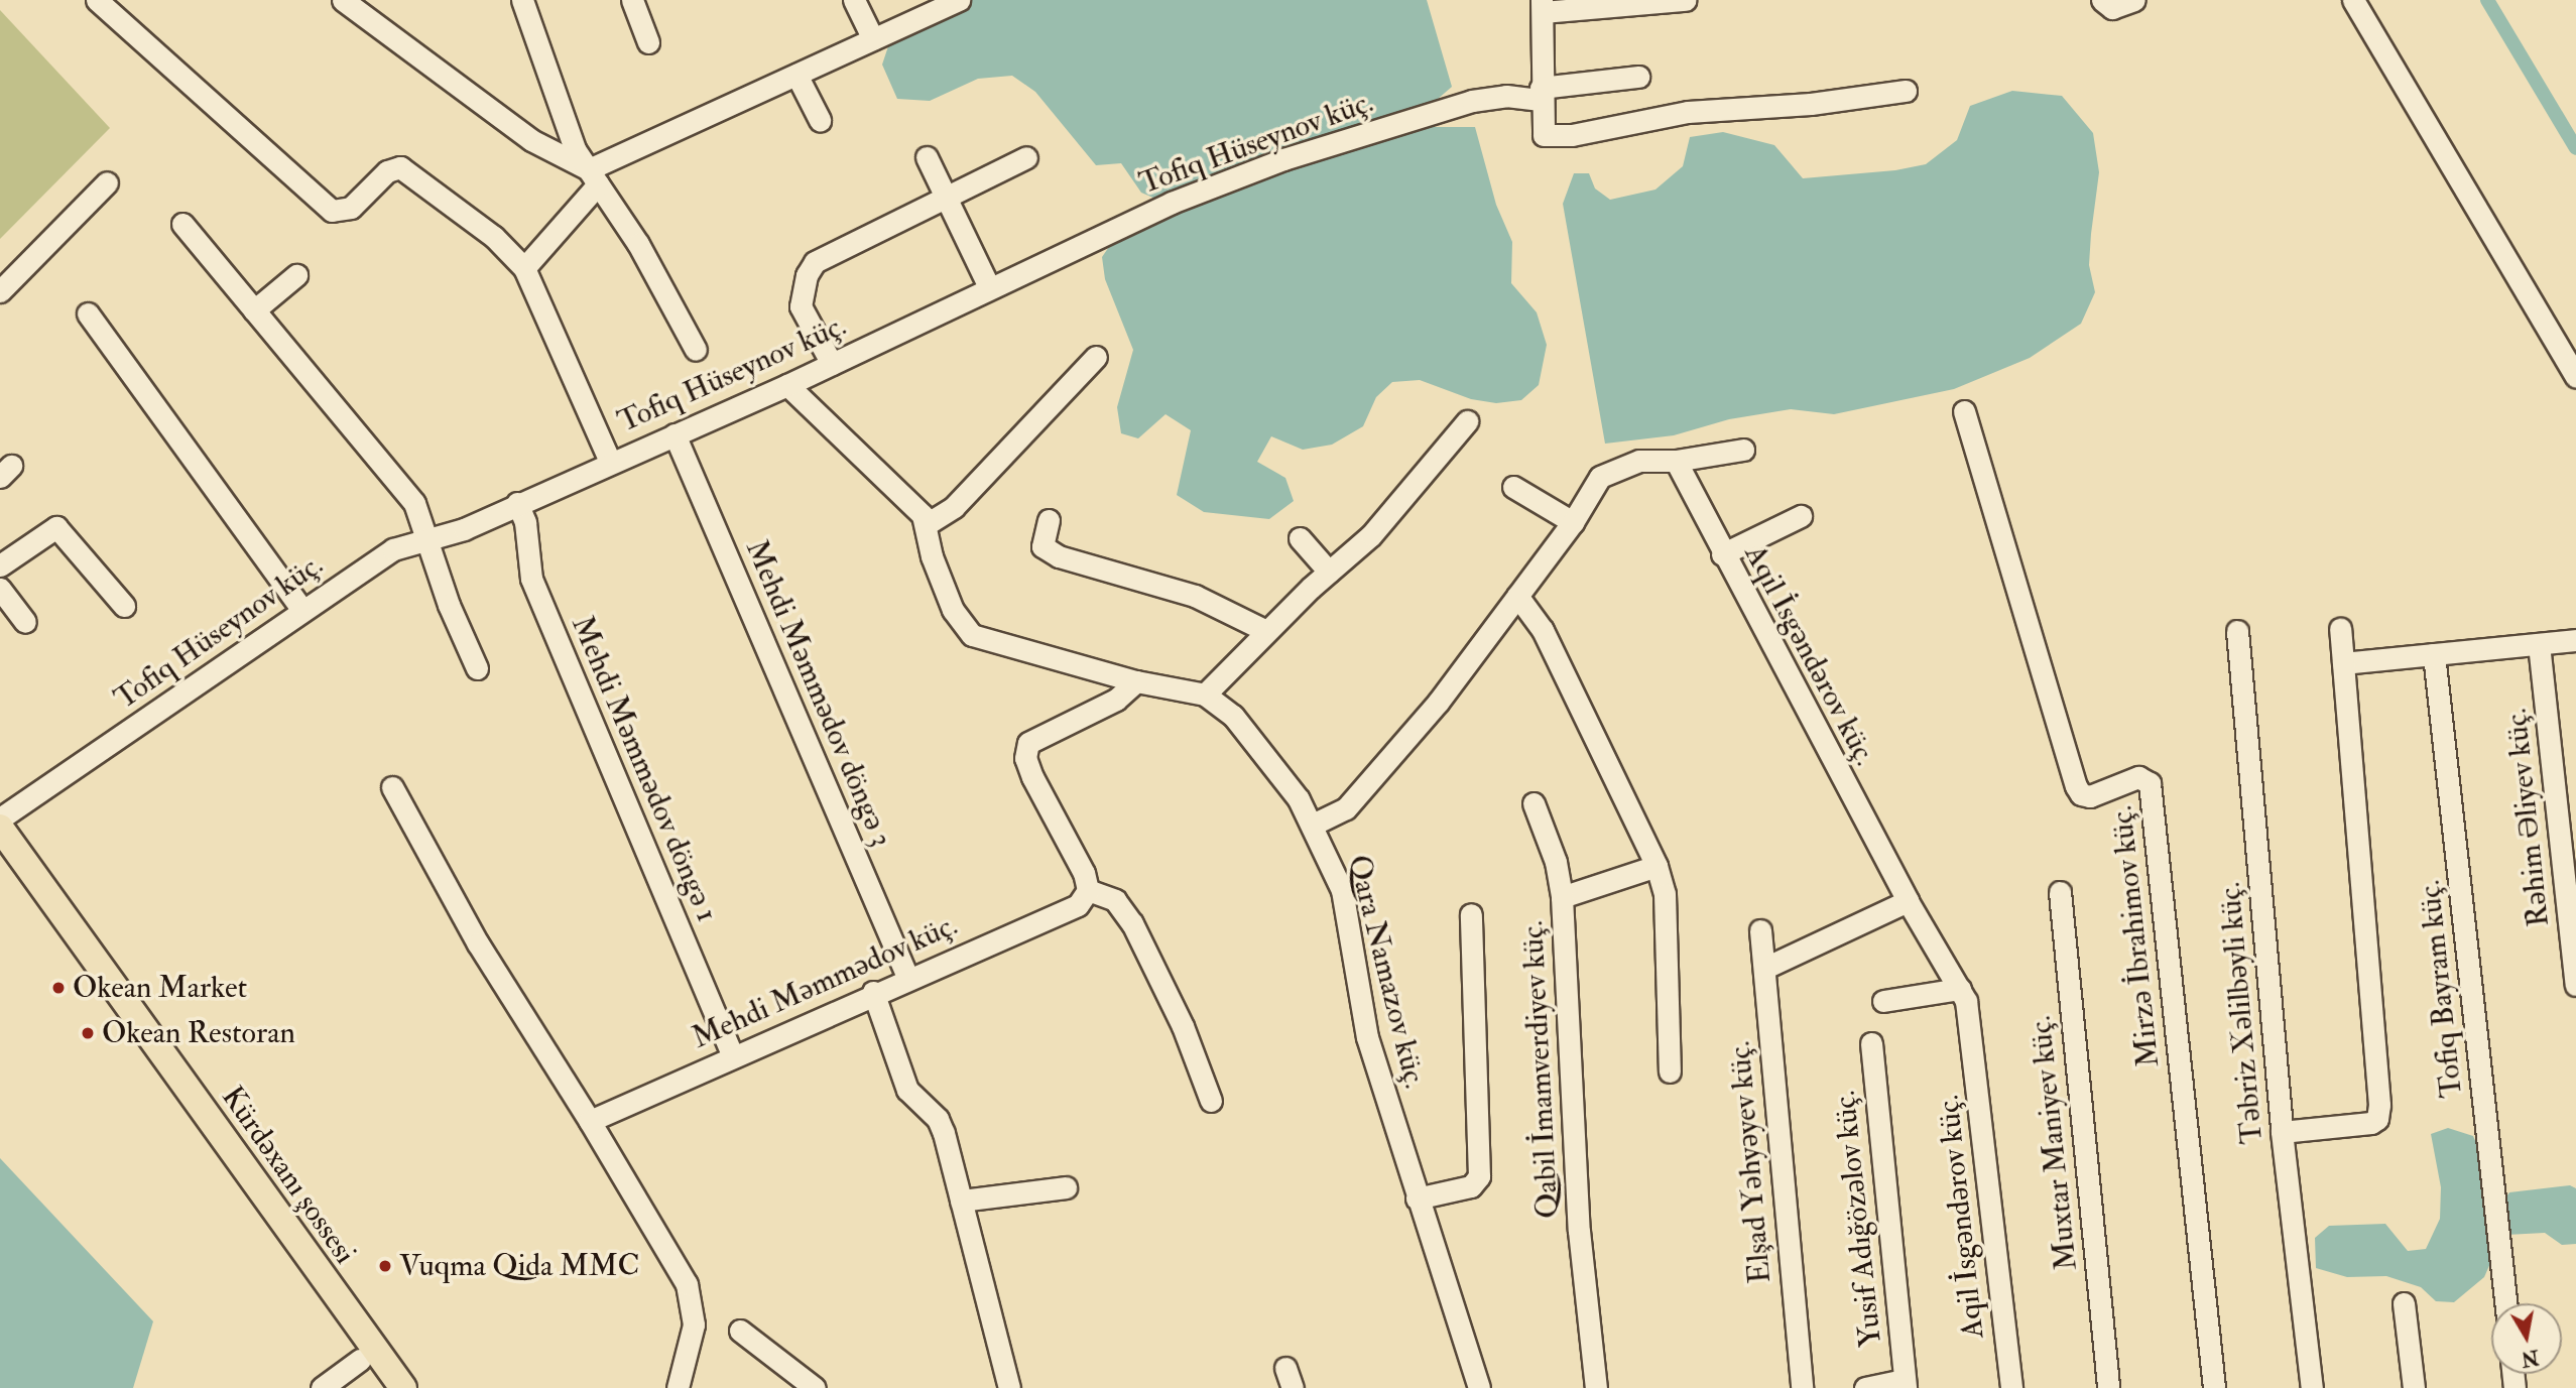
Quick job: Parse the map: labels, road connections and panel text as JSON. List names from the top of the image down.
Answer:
{
  "streets": {
    "main road": ["Kürdəxanı şossesi"],
    "street": [
      "Tofiq Hüseynov küç.",
      "Aqil İsgəndərov küç.",
      "Mehdi Məmmədov döngə 3",
      "Mehdi Məmmədov döngə 1",
      "Rəhim Əliyev küç.",
      "Mirzə İbrahimov küç.",
      "Qara Namazov küç.",
      "Mehdi Məmmədov küç.",
      "Tofiq Bayram küç.",
      "Təbriz Xəlilbəyli küç.",
      "Qabil İmamverdiyev küç.",
      "Muxtar Maniyev küç.",
      "Elşad Yəhyəyev küç.",
      "Yusif Adığözəlov küç."
    ]
  },
  "crossings": [
    ["Tofiq Hüseynov küç.", "Mehdi Məmmədov döngə 3"],
    ["Tofiq Hüseynov küç.", "Mehdi Məmmədov döngə 1"],
    ["Tofiq Hüseynov küç.", "Qara Namazov küç."],
    ["Mehdi Məmmədov döngə 3", "Mehdi Məmmədov küç."],
    ["Mehdi Məmmədov döngə 1", "Mehdi Məmmədov küç."]
  ],
  "places": ["Okean Market", "Okean Restoran", "Vuqma Qida MMC"],
  "north": "bottom"
}
